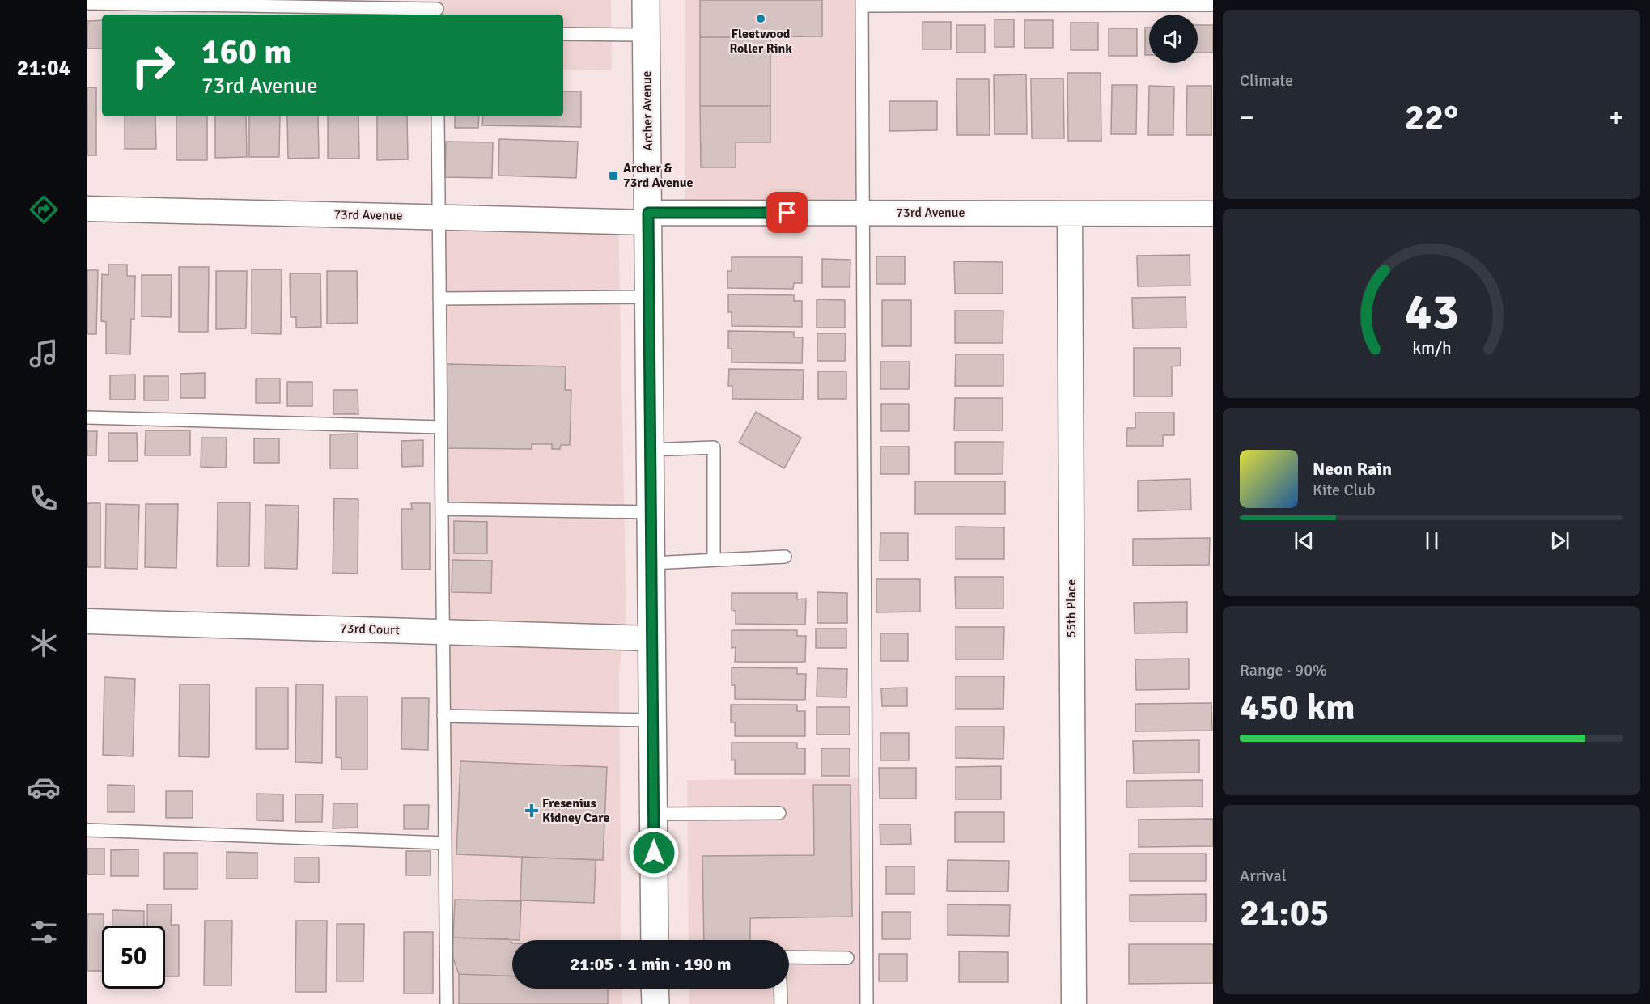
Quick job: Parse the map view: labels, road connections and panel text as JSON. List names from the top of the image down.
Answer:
{
  "streets": {
    "main road": ["Archer Avenue"],
    "street": ["73rd Avenue", "55th Place", "73rd Court"]
  },
  "crossings": [
    ["Archer Avenue", "73rd Avenue"],
    ["Archer Avenue", "73rd Court"],
    ["73rd Avenue", "55th Place"]
  ],
  "places": {
    "other": ["Fleetwood Roller Rink"],
    "transit": ["Archer & 73rd Avenue"],
    "health": ["Fresenius Kidney Care"]
  },
  "page": {
    "tabs": "21:04",
    "tile": [
      "Climate",
      ["Range · 90%", "450 km"],
      ["Arrival", "21:05"]
    ],
    "turn": ["160 m", "73rd Avenue"],
    "heat": ["−", "22°", "+"],
    "song": ["Neon Rain", "Kite Club"],
    "limit": "50",
    "trip": "21:05 · 1 min · 190 m",
    "gauge": ["43", "km/h"]
  }
}
